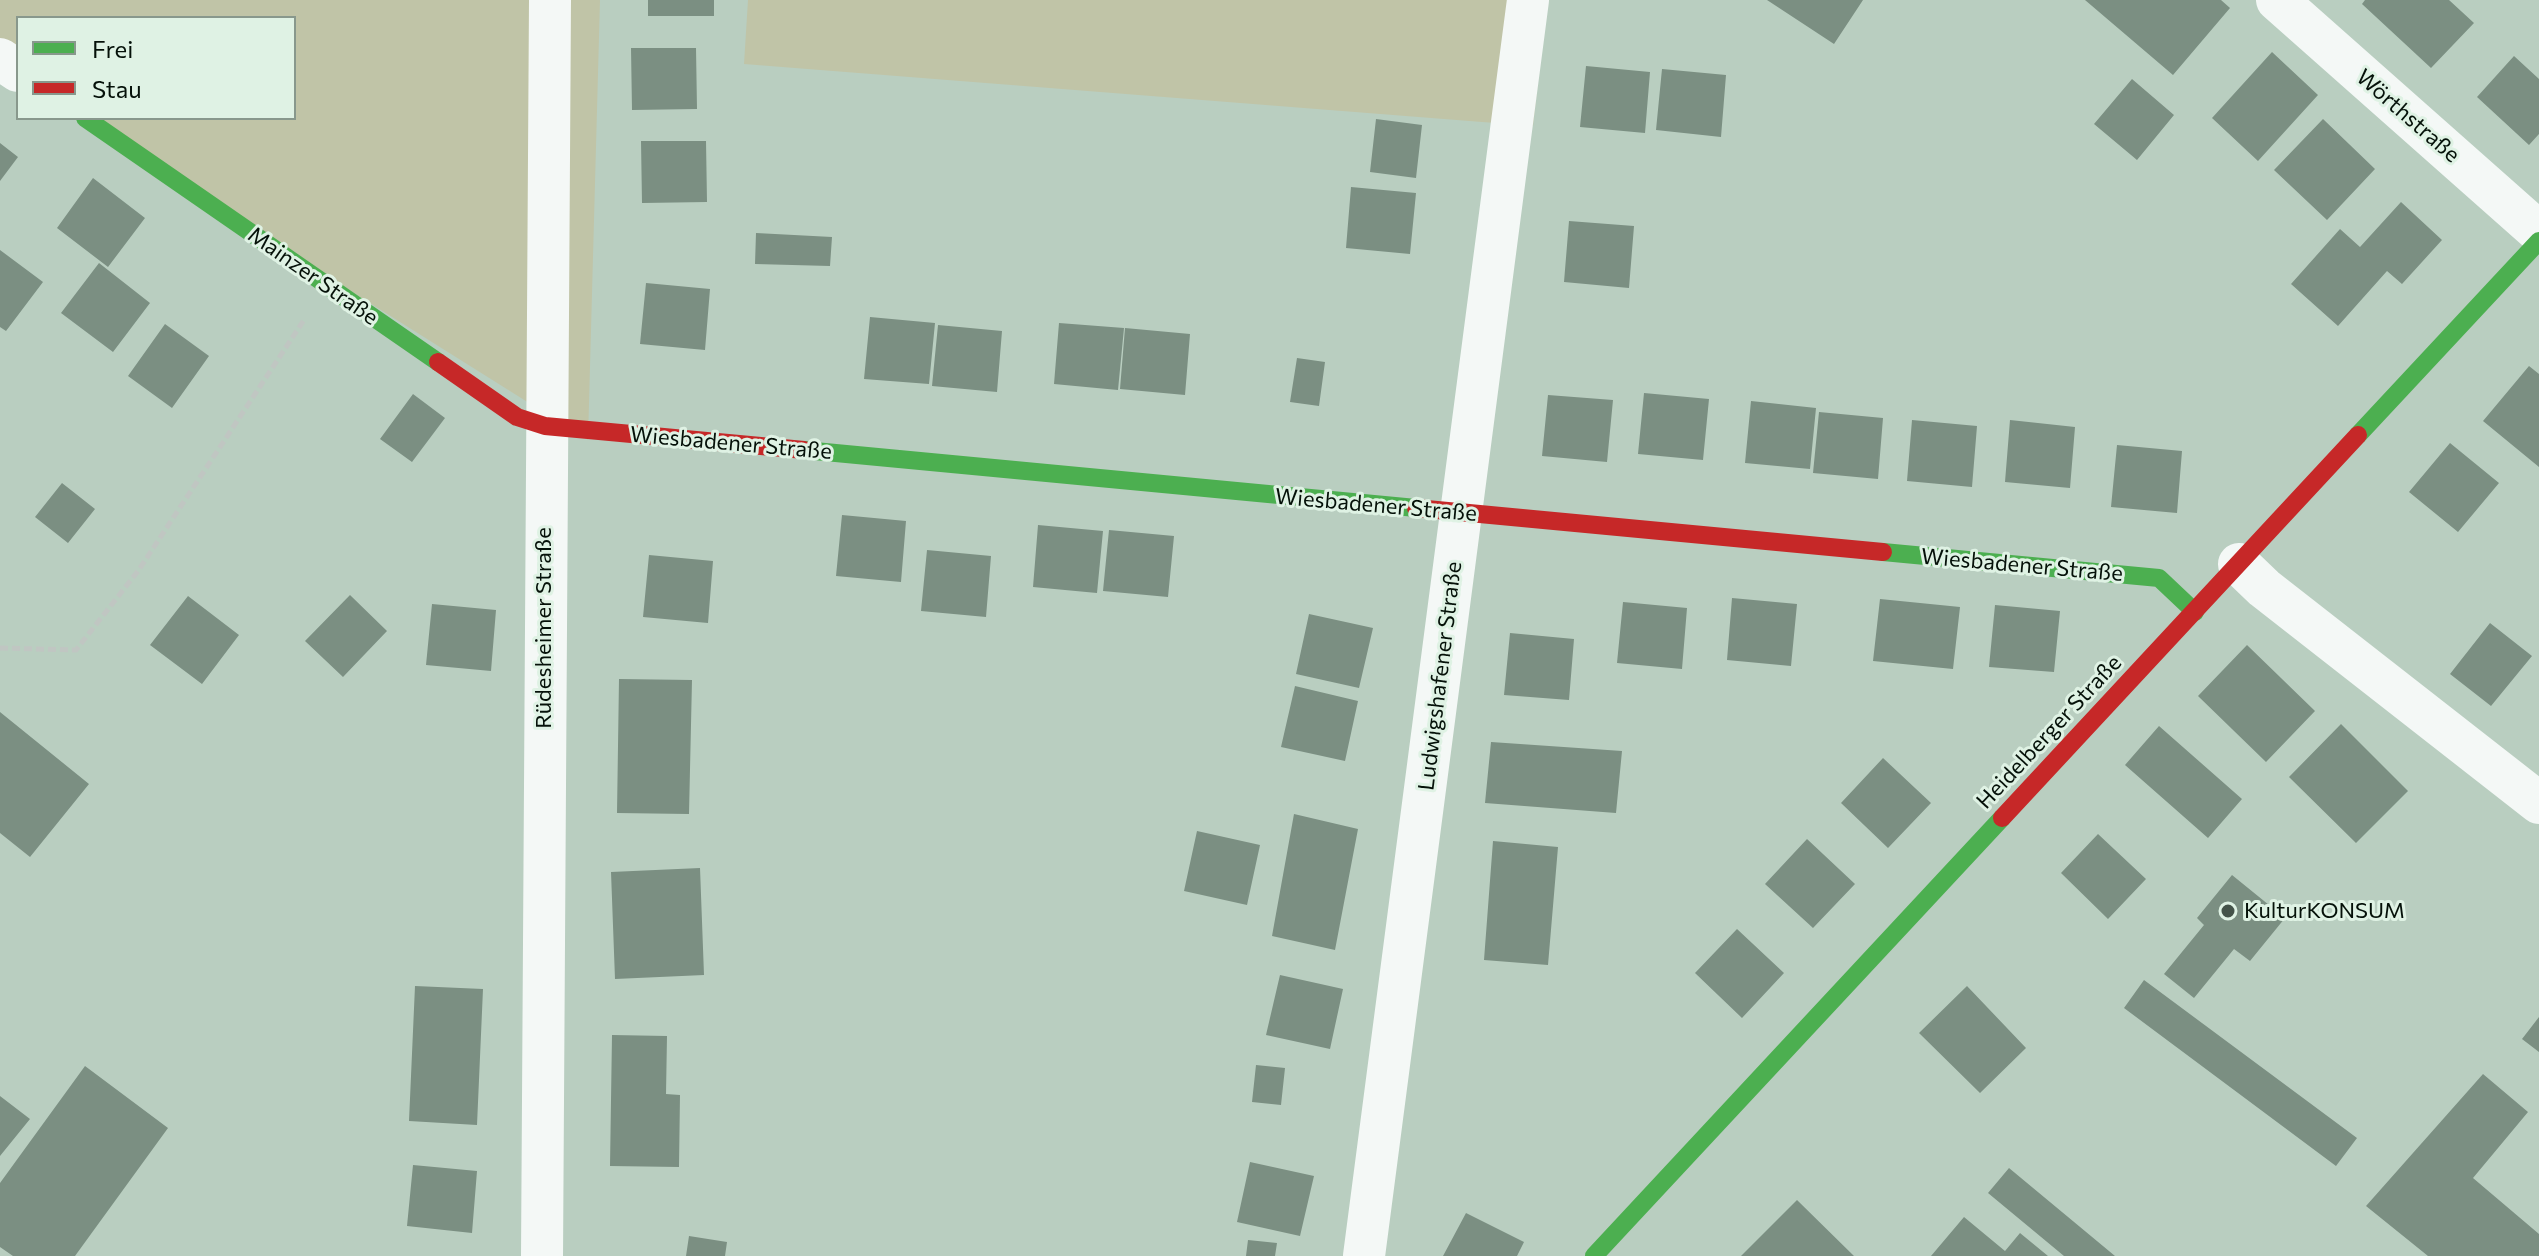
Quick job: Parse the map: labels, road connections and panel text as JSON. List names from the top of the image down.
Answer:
{
  "streets": {
    "street": [
      "Wörthstraße",
      "Mainzer Straße",
      "Wiesbadener Straße",
      "Rüdesheimer Straße",
      "Ludwigshafener Straße",
      "Heidelberger Straße"
    ]
  },
  "crossings": [
    ["Mainzer Straße", "Wiesbadener Straße"],
    ["Mainzer Straße", "Rüdesheimer Straße"],
    ["Wiesbadener Straße", "Rüdesheimer Straße"],
    ["Wiesbadener Straße", "Ludwigshafener Straße"],
    ["Wiesbadener Straße", "Heidelberger Straße"]
  ],
  "places": ["KulturKONSUM"],
  "legend": ["Frei", "Stau"]
}
